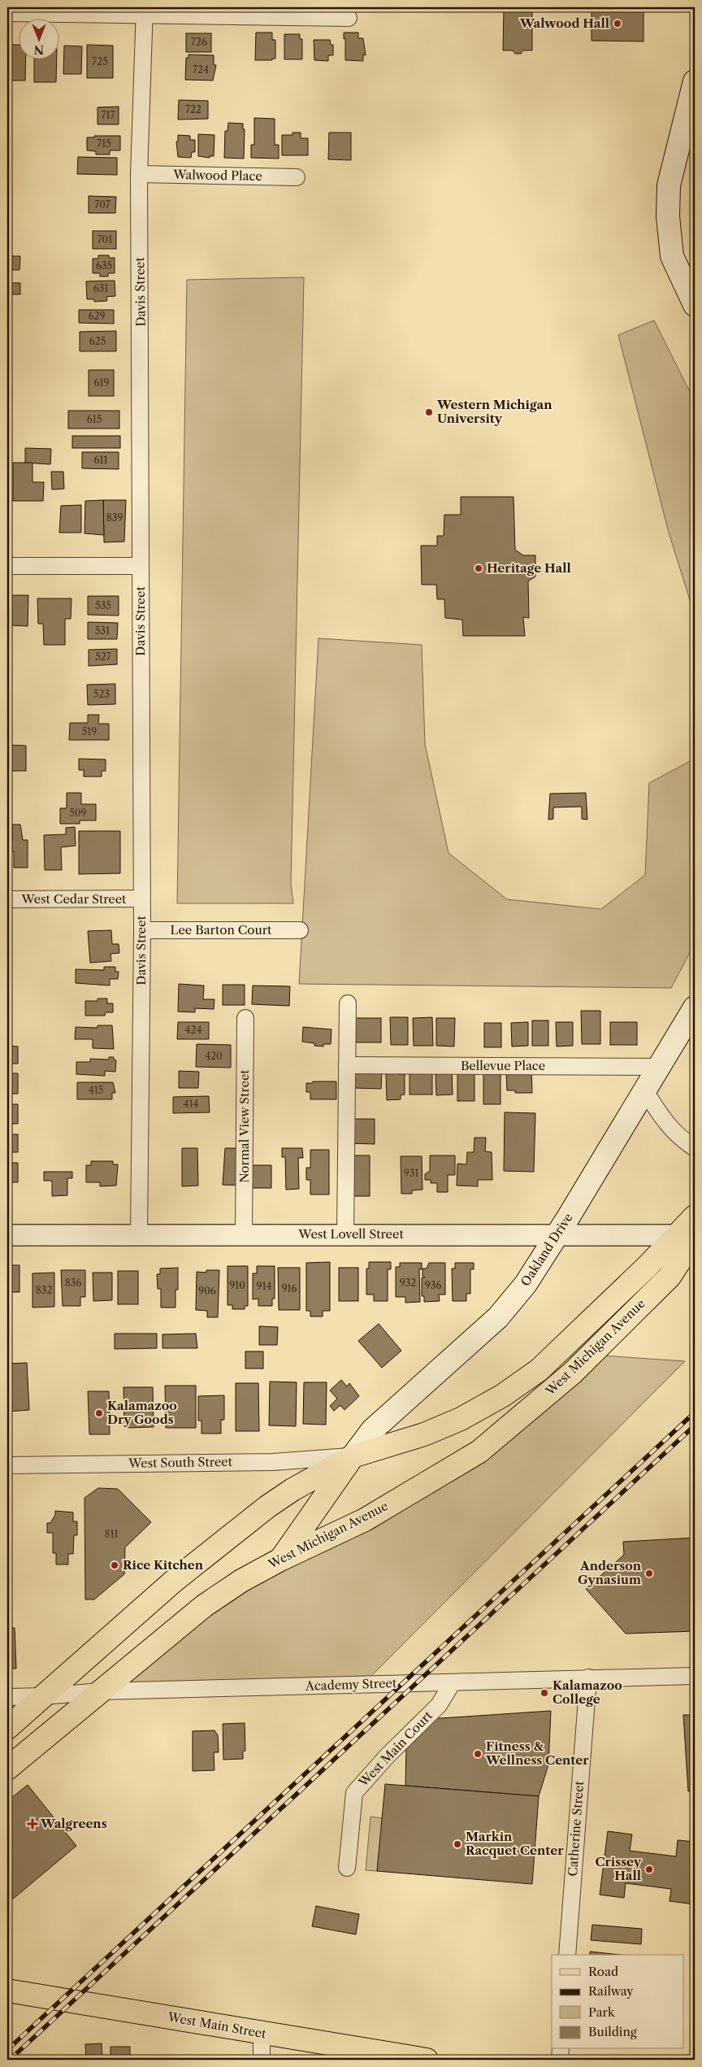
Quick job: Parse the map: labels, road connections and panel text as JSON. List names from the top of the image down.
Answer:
{
  "streets": {
    "main road": ["Oakland Drive", "West Michigan Avenue", "West Main Street"],
    "street": [
      "Walwood Place",
      "Davis Street",
      "West Cedar Street",
      "Lee Barton Court",
      "Bellevue Place",
      "Normal View Street",
      "West Lovell Street",
      "West South Street",
      "Academy Street",
      "West Main Court",
      "Catherine Street"
    ]
  },
  "crossings": [
    ["Walwood Place", "Davis Street"],
    ["Davis Street", "West Cedar Street"],
    ["Davis Street", "Lee Barton Court"],
    ["Davis Street", "West Lovell Street"],
    ["Bellevue Place", "Oakland Drive"],
    ["Normal View Street", "West Lovell Street"],
    ["West Lovell Street", "Oakland Drive"],
    ["West Lovell Street", "West Michigan Avenue"],
    ["Oakland Drive", "West Michigan Avenue"],
    ["Oakland Drive", "West South Street"],
    ["West Michigan Avenue", "West South Street"],
    ["West Michigan Avenue", "Academy Street"],
    ["Academy Street", "West Main Court"],
    ["Academy Street", "Catherine Street"]
  ],
  "places": {
    "other": [
      "Walwood Hall",
      "Western Michigan University",
      "Heritage Hall",
      "Kalamazoo Dry Goods",
      "Rice Kitchen",
      "Anderson Gynasium",
      "Kalamazoo College",
      "Fitness & Wellness Center",
      "Markin Racquet Center",
      "Crissey Hall"
    ],
    "health": ["Walgreens"]
  },
  "house_numbers": [
    "726",
    "725",
    "724",
    "722",
    "717",
    "715",
    "707",
    "701",
    "635",
    "631",
    "629",
    "625",
    "619",
    "615",
    "611",
    "839",
    "535",
    "531",
    "527",
    "523",
    "519",
    "509",
    "424",
    "420",
    "415",
    "414",
    "931",
    "836",
    "932",
    "910",
    "936",
    "914",
    "916",
    "832",
    "906",
    "811"
  ],
  "legend": [
    "Road",
    "Railway",
    "Park",
    "Building"
  ],
  "north": "bottom"
}
